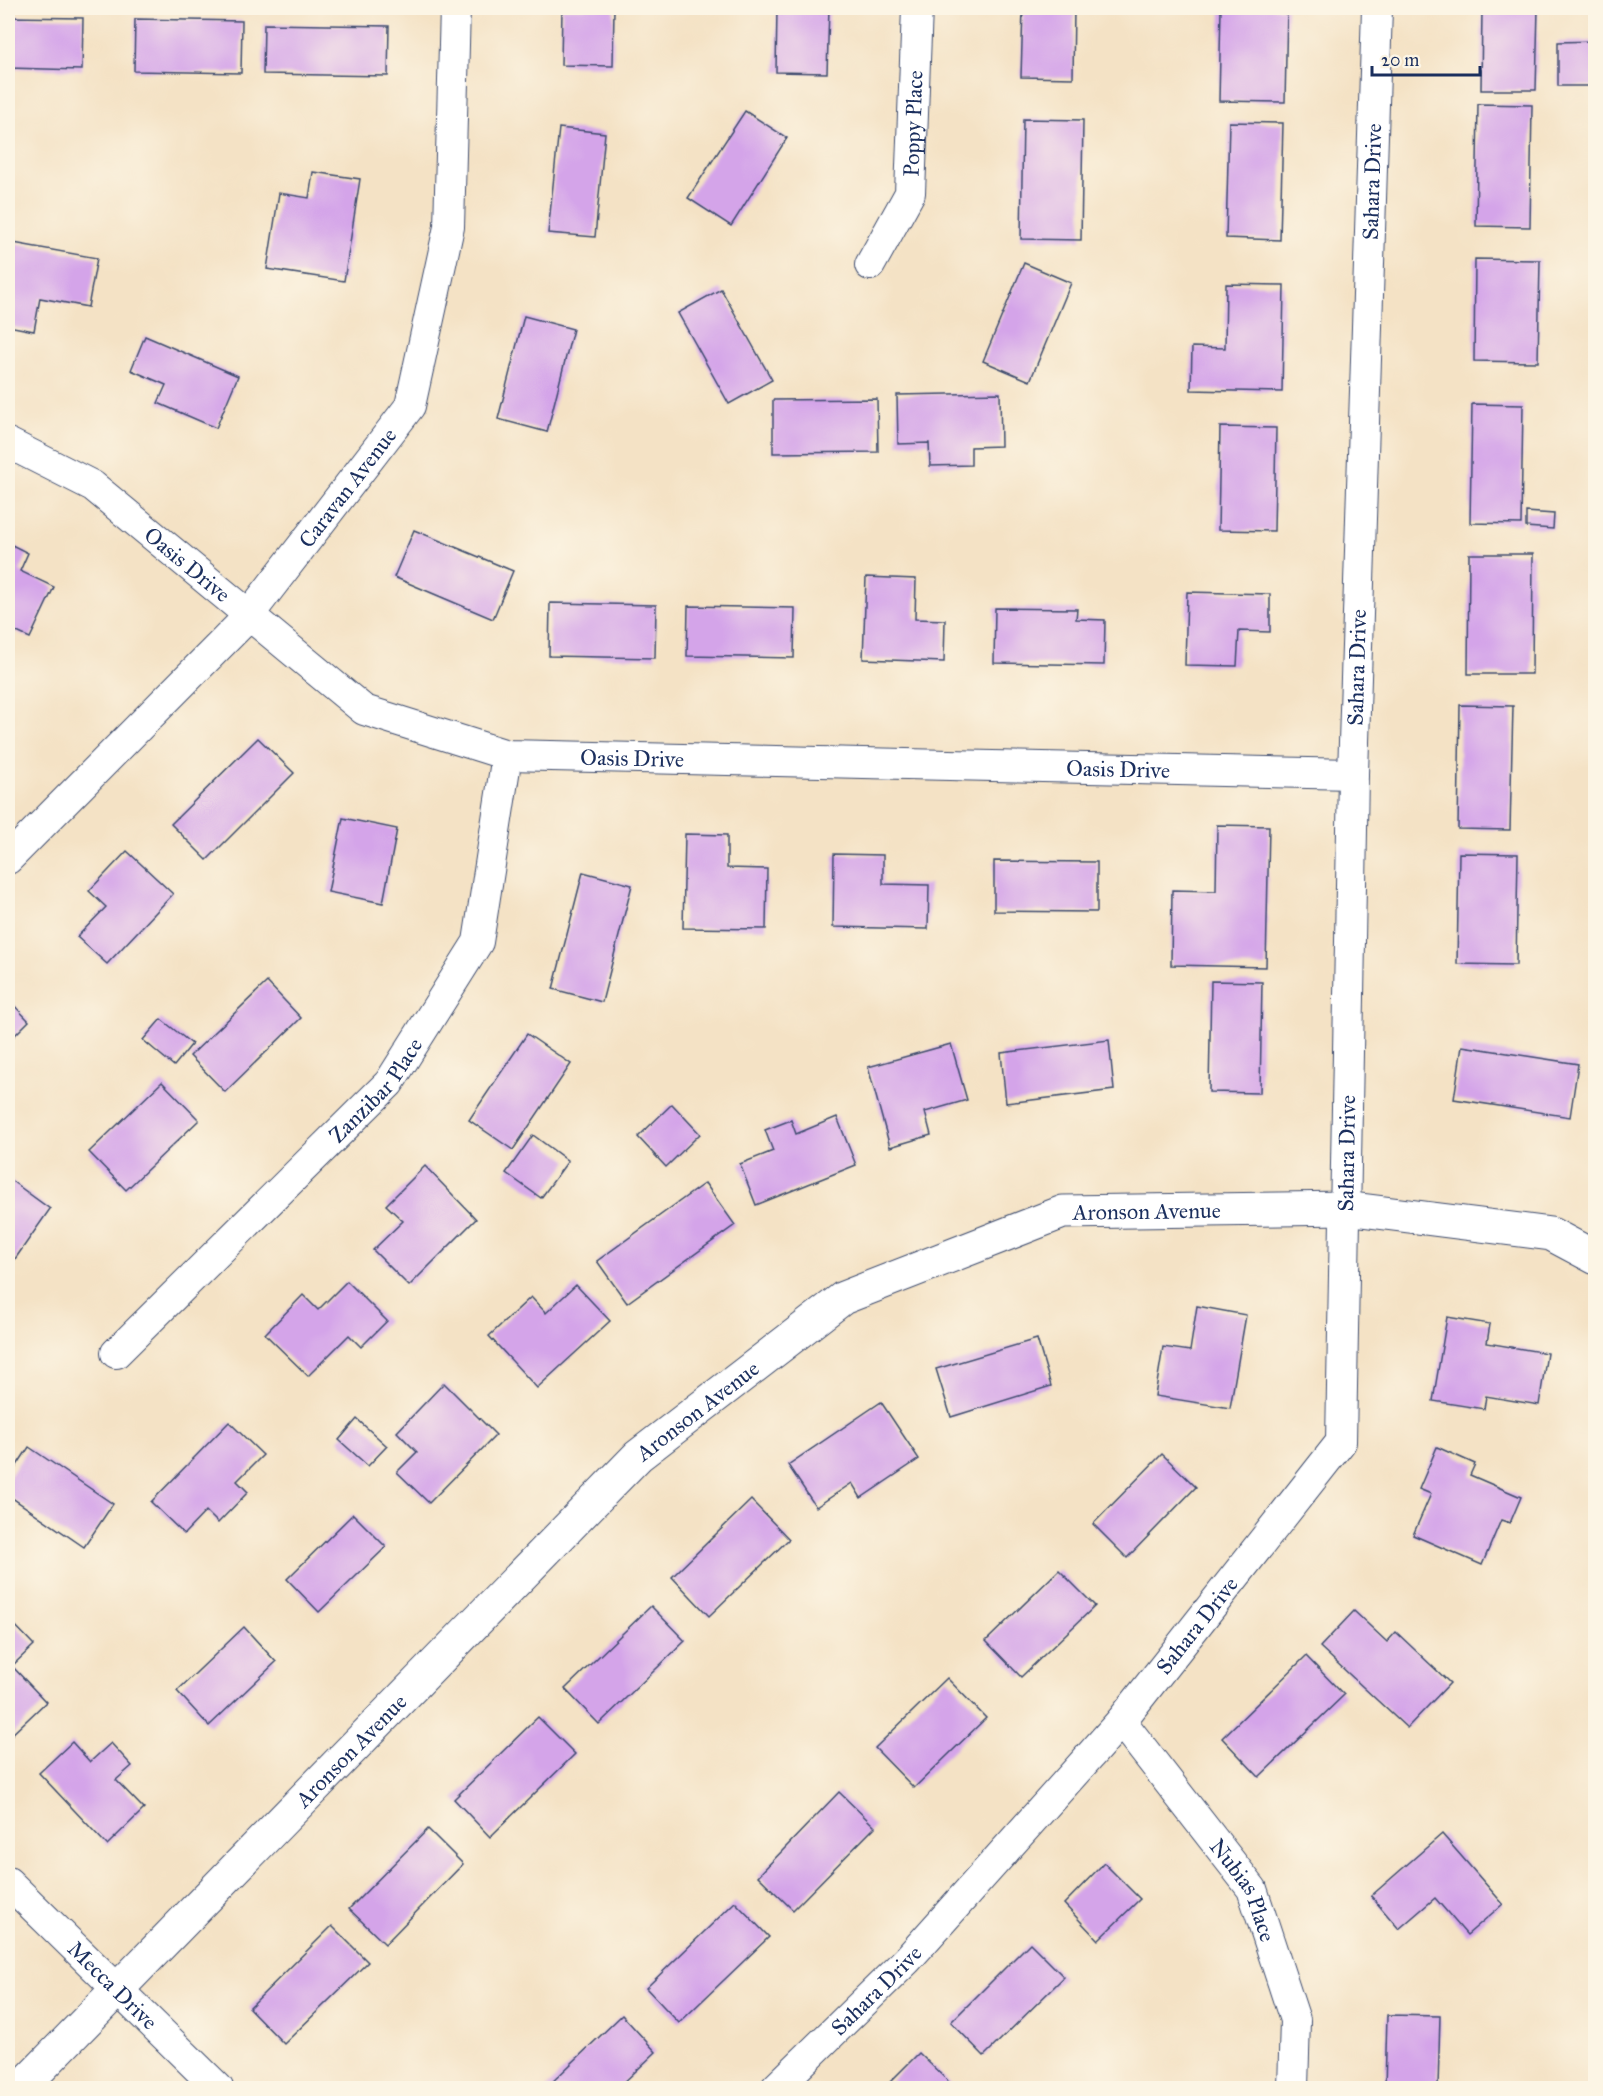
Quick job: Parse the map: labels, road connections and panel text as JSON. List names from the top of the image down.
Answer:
{
  "streets": {
    "main road": ["Aronson Avenue"],
    "street": [
      "Poppy Place",
      "Sahara Drive",
      "Caravan Avenue",
      "Oasis Drive",
      "Zanzibar Place",
      "Nubias Place",
      "Mecca Drive"
    ]
  },
  "crossings": [
    ["Sahara Drive", "Oasis Drive"],
    ["Sahara Drive", "Aronson Avenue"],
    ["Sahara Drive", "Nubias Place"],
    ["Caravan Avenue", "Oasis Drive"],
    ["Oasis Drive", "Zanzibar Place"],
    ["Aronson Avenue", "Mecca Drive"]
  ],
  "scale_bar": "20 m"
}
